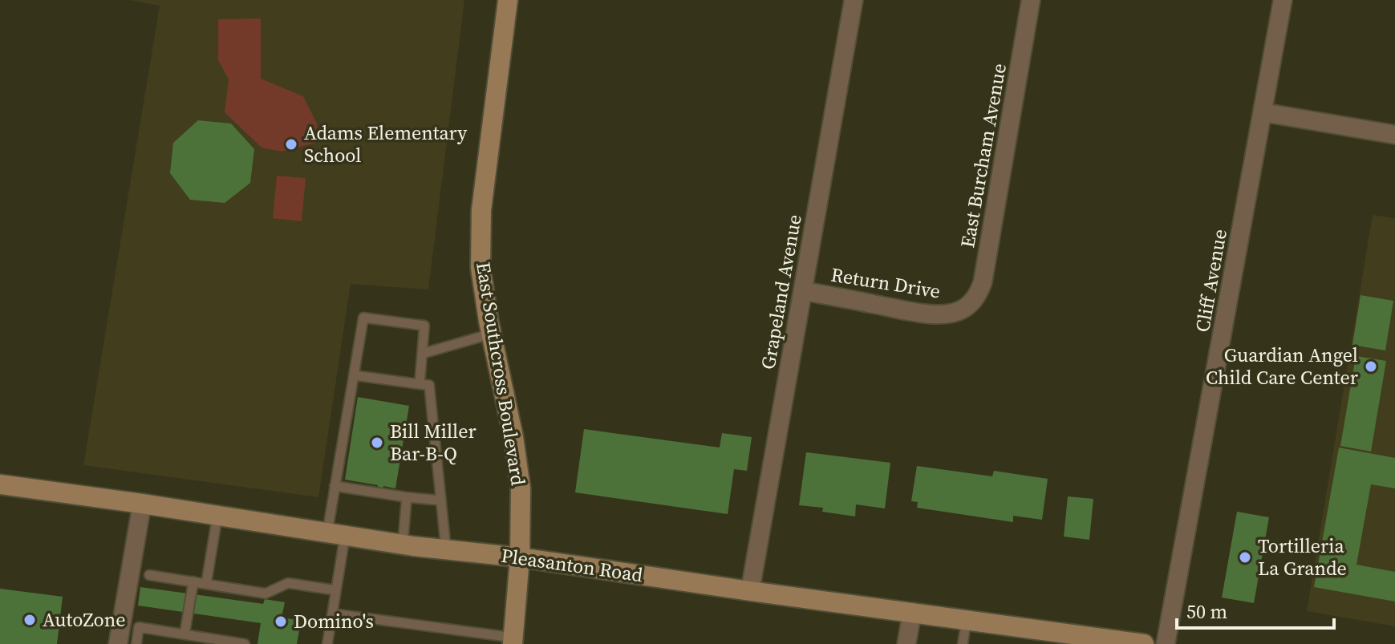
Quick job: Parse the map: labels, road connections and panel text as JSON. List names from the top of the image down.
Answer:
{
  "streets": {
    "main road": ["East Southcross Boulevard", "Pleasanton Road"],
    "street": [
      "East Burcham Avenue",
      "Cliff Avenue",
      "Return Drive",
      "Grapeland Avenue"
    ]
  },
  "crossings": [
    ["East Burcham Avenue", "Return Drive"],
    ["Return Drive", "Grapeland Avenue"],
    ["Grapeland Avenue", "Pleasanton Road"],
    ["East Southcross Boulevard", "Pleasanton Road"]
  ],
  "places": [
    "Adams Elementary School",
    "Guardian Angel Child Care Center",
    "Bill Miller Bar-B-Q",
    "Tortilleria La Grande",
    "AutoZone",
    "Domino's"
  ],
  "scale_bar": "50 m"
}
